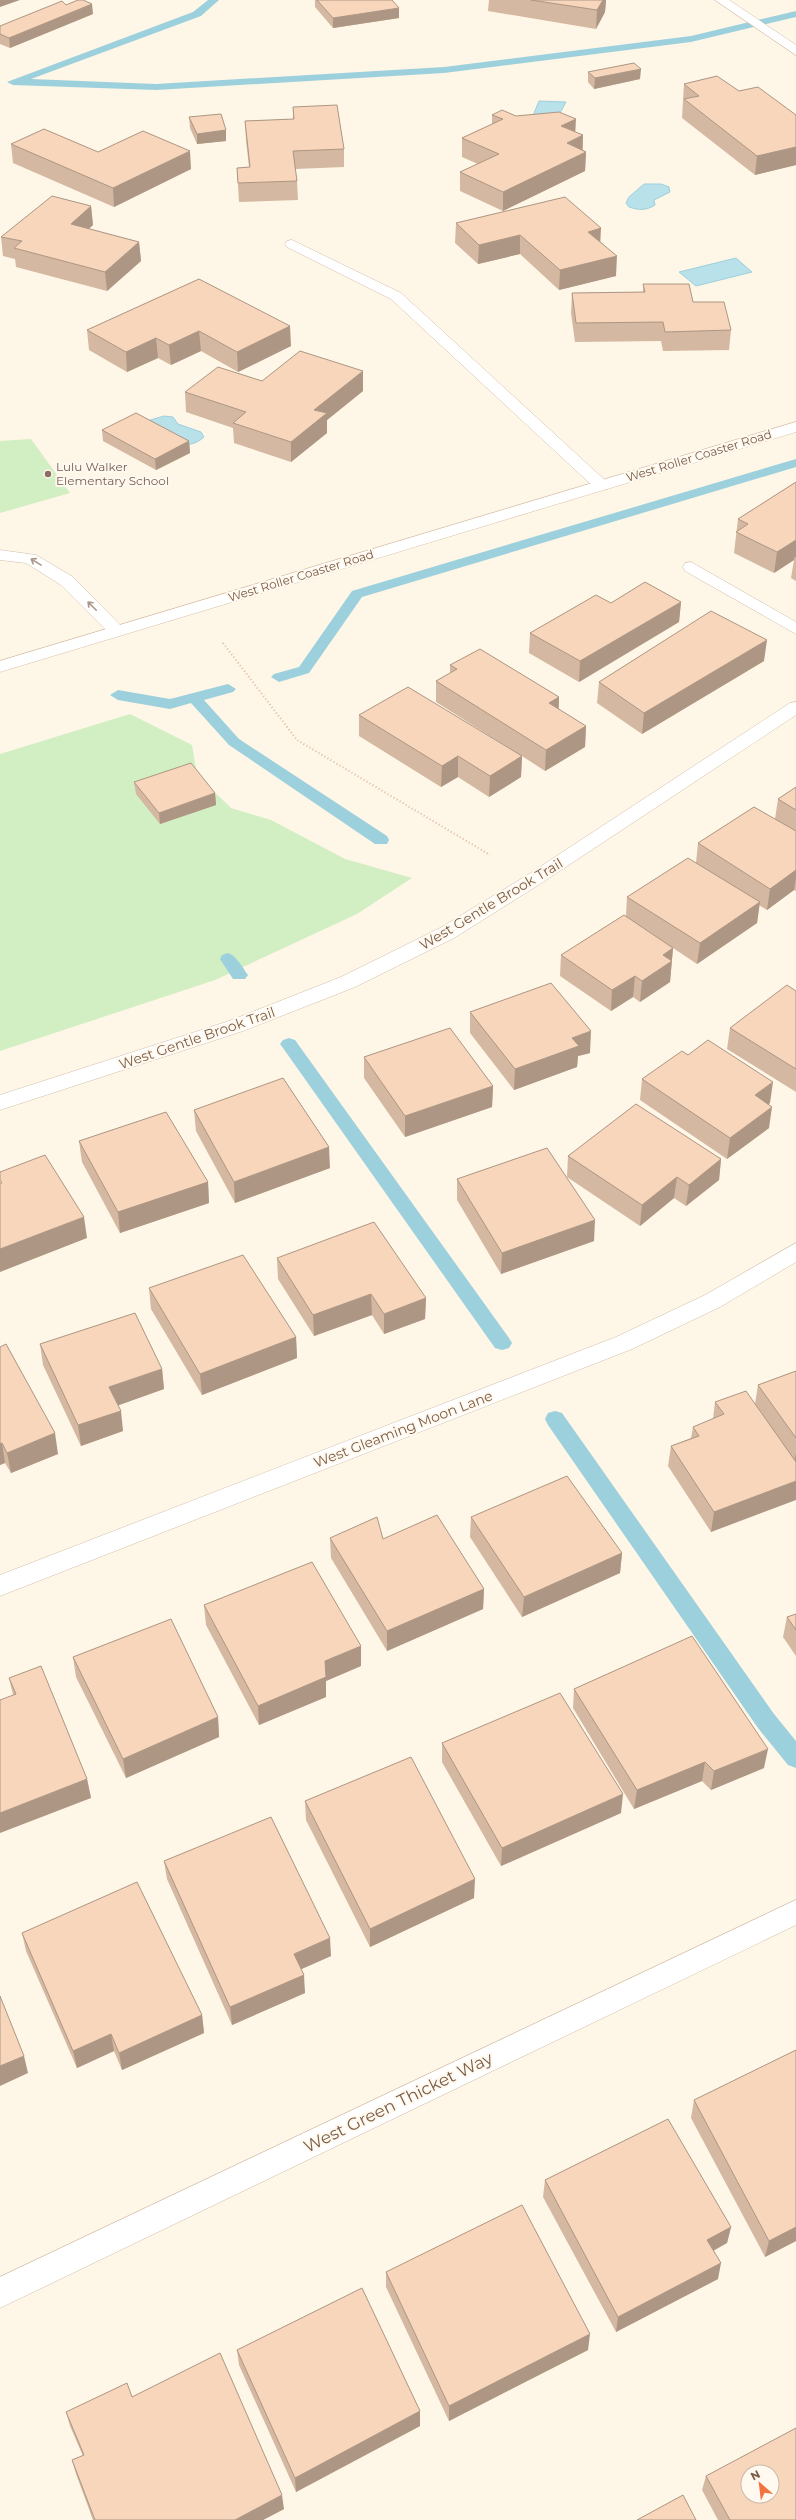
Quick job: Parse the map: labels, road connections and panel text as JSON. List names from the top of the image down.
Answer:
{
  "streets": {
    "street": [
      "West Roller Coaster Road",
      "West Gentle Brook Trail",
      "West Gleaming Moon Lane",
      "West Green Thicket Way"
    ]
  },
  "places": ["Lulu Walker Elementary School"],
  "north": "top left"
}
